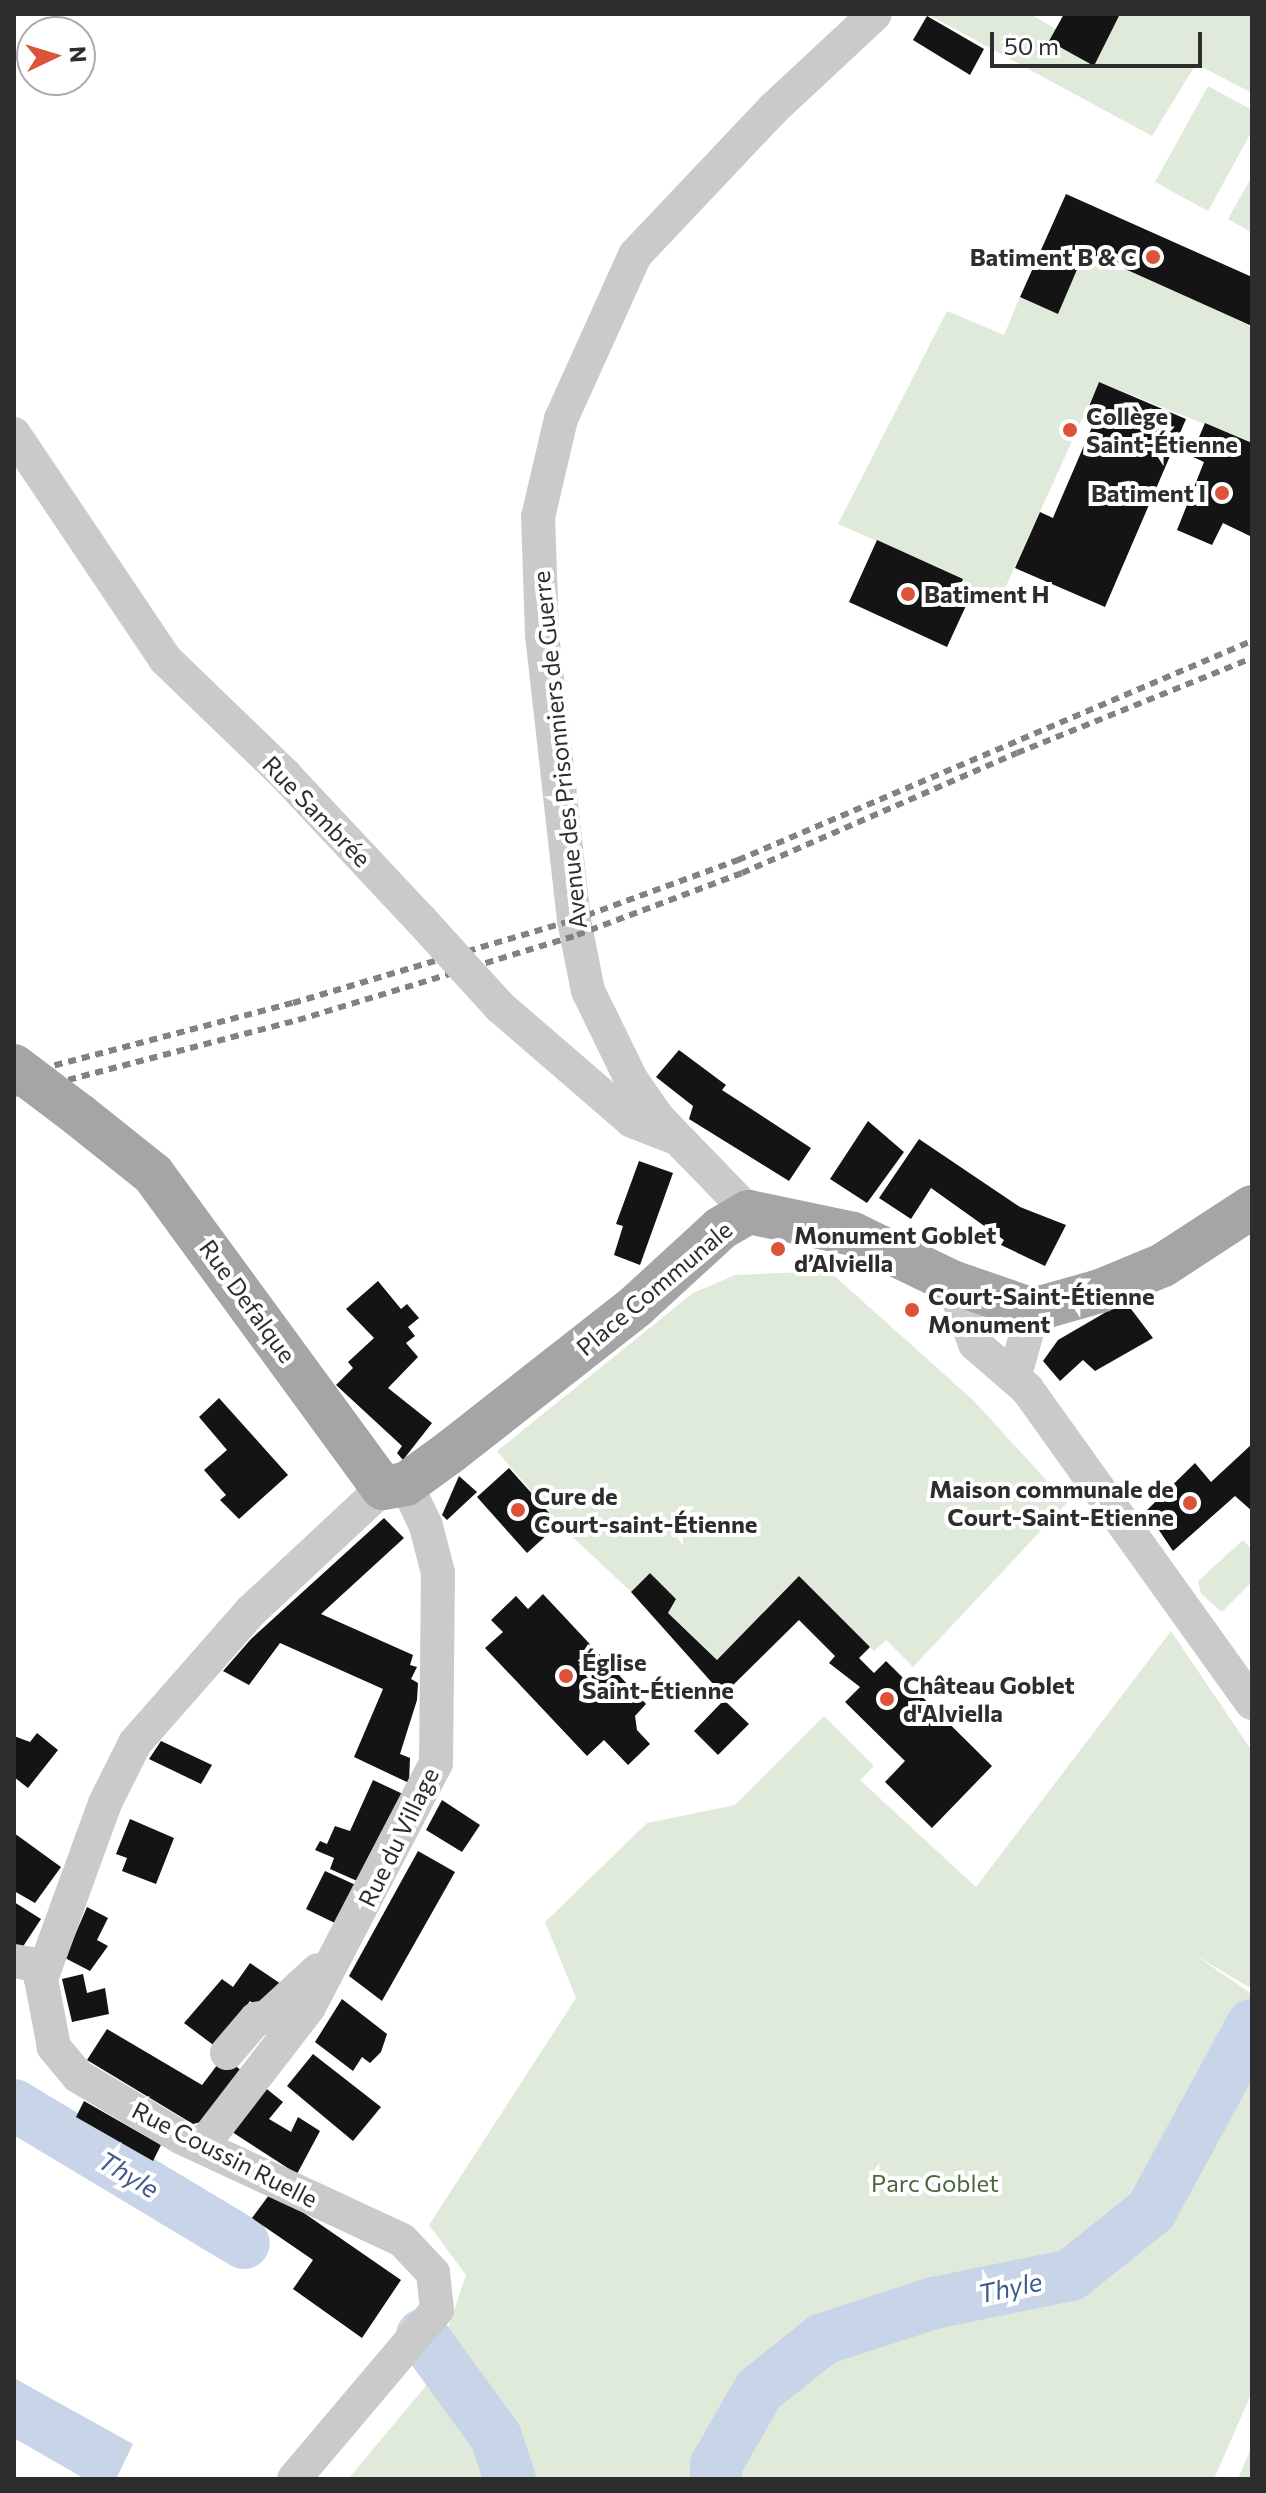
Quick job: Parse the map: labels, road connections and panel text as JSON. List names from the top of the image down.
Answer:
{
  "streets": {
    "main road": ["Place Communale", "Rue Defalque"],
    "street": [
      "Avenue des Prisonniers de Guerre",
      "Rue Sambrée",
      "Rue du Village",
      "Rue Coussin Ruelle"
    ]
  },
  "crossings": [
    ["Avenue des Prisonniers de Guerre", "Rue Sambrée"],
    ["Avenue des Prisonniers de Guerre", "Place Communale"],
    ["Place Communale", "Rue Defalque"],
    ["Place Communale", "Rue du Village"],
    ["Place Communale", "Rue Coussin Ruelle"],
    ["Rue Defalque", "Rue du Village"],
    ["Rue Defalque", "Rue Coussin Ruelle"],
    ["Rue du Village", "Rue Coussin Ruelle"]
  ],
  "water": ["Thyle"],
  "parks": ["Parc Goblet"],
  "places": [
    "Batiment B & C",
    "Collège Saint-Étienne",
    "Batiment I",
    "Batiment H",
    "Monument Goblet d’Alviella",
    "Court-Saint-Étienne Monument",
    "Maison communale de Court-Saint-Etienne",
    "Cure de Court-saint-Étienne",
    "Église Saint-Étienne",
    "Château Goblet d'Alviella"
  ],
  "scale_bar": "50 m",
  "north": "right"
}
